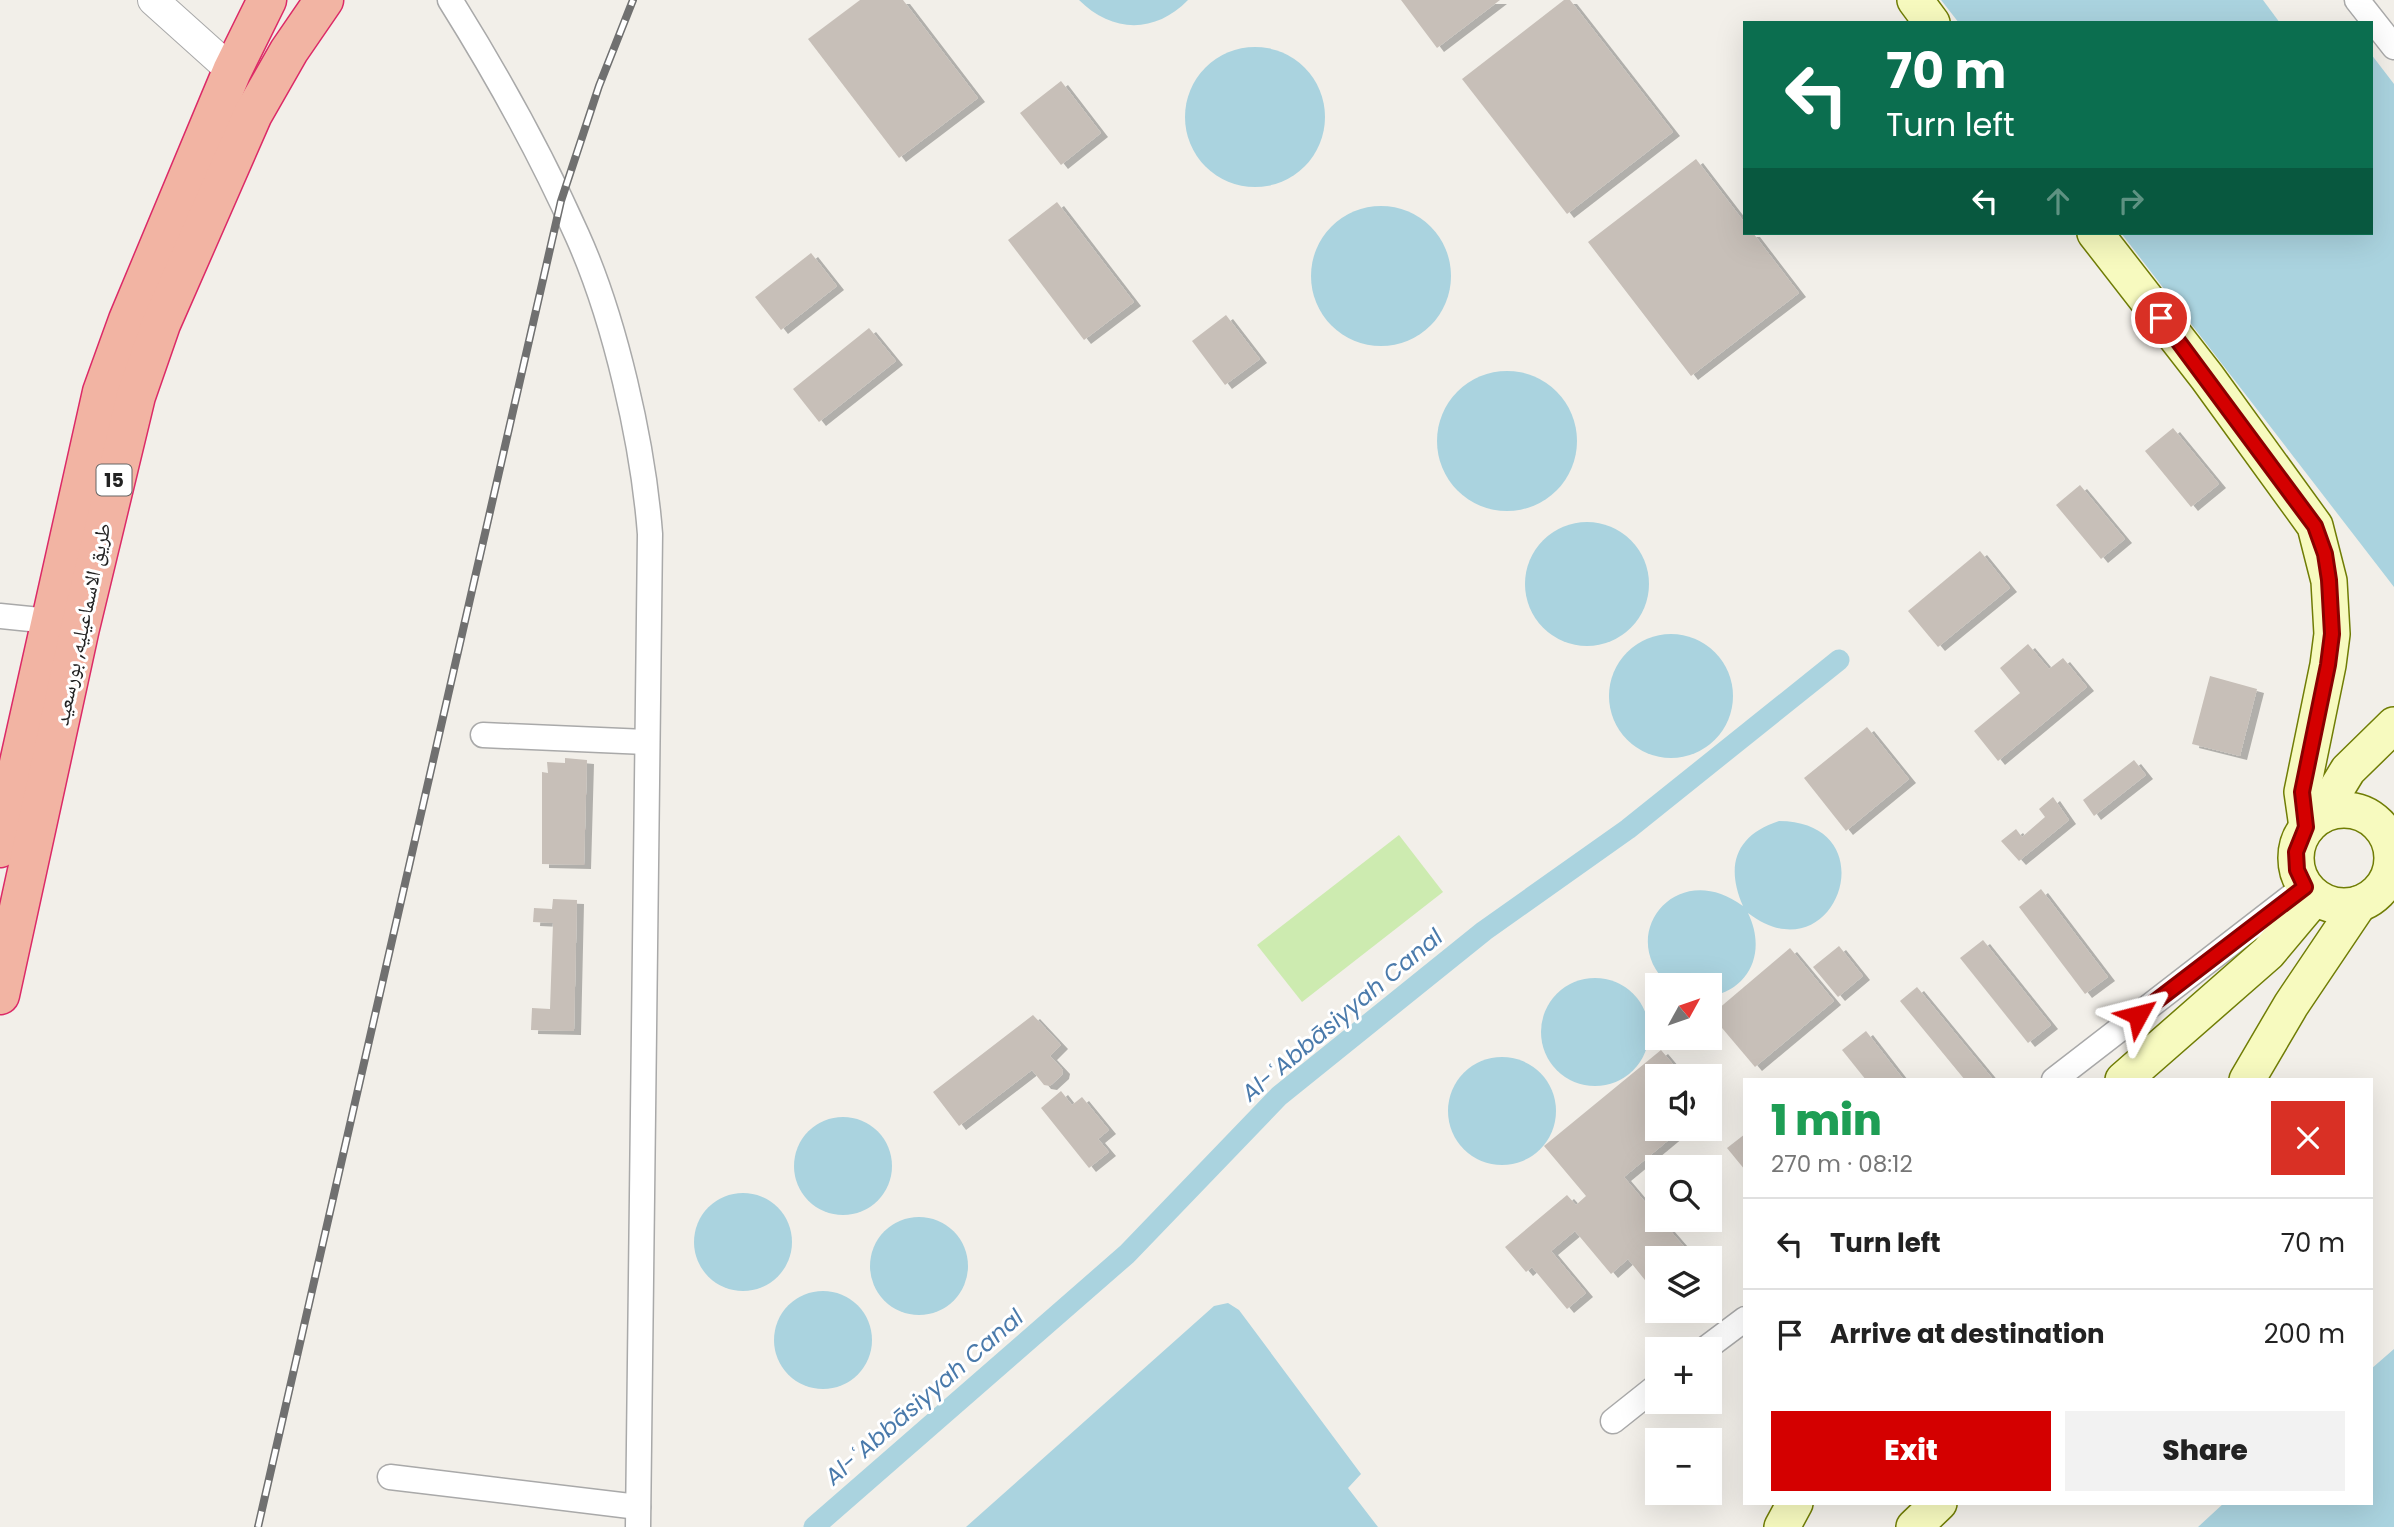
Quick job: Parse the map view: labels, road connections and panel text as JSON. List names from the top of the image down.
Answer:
{
  "streets": {
    "highway": ["15", "طريق الاسماعيليه, بورسعيد"]
  },
  "water": ["Al-ʿAbbāsiyyah Canal"],
  "north": "top right",
  "page": {
    "turn": ["70 m", "Turn left"],
    "map_buttons": ["+", "−"],
    "heading": ["1 min", "270 m · 08:12"],
    "list": [
      {
        "name": "Turn left",
        "value": "70 m"
      },
      {
        "name": "Arrive at destination",
        "value": "200 m"
      }
    ],
    "buttons": ["Exit", "Share"]
  }
}
